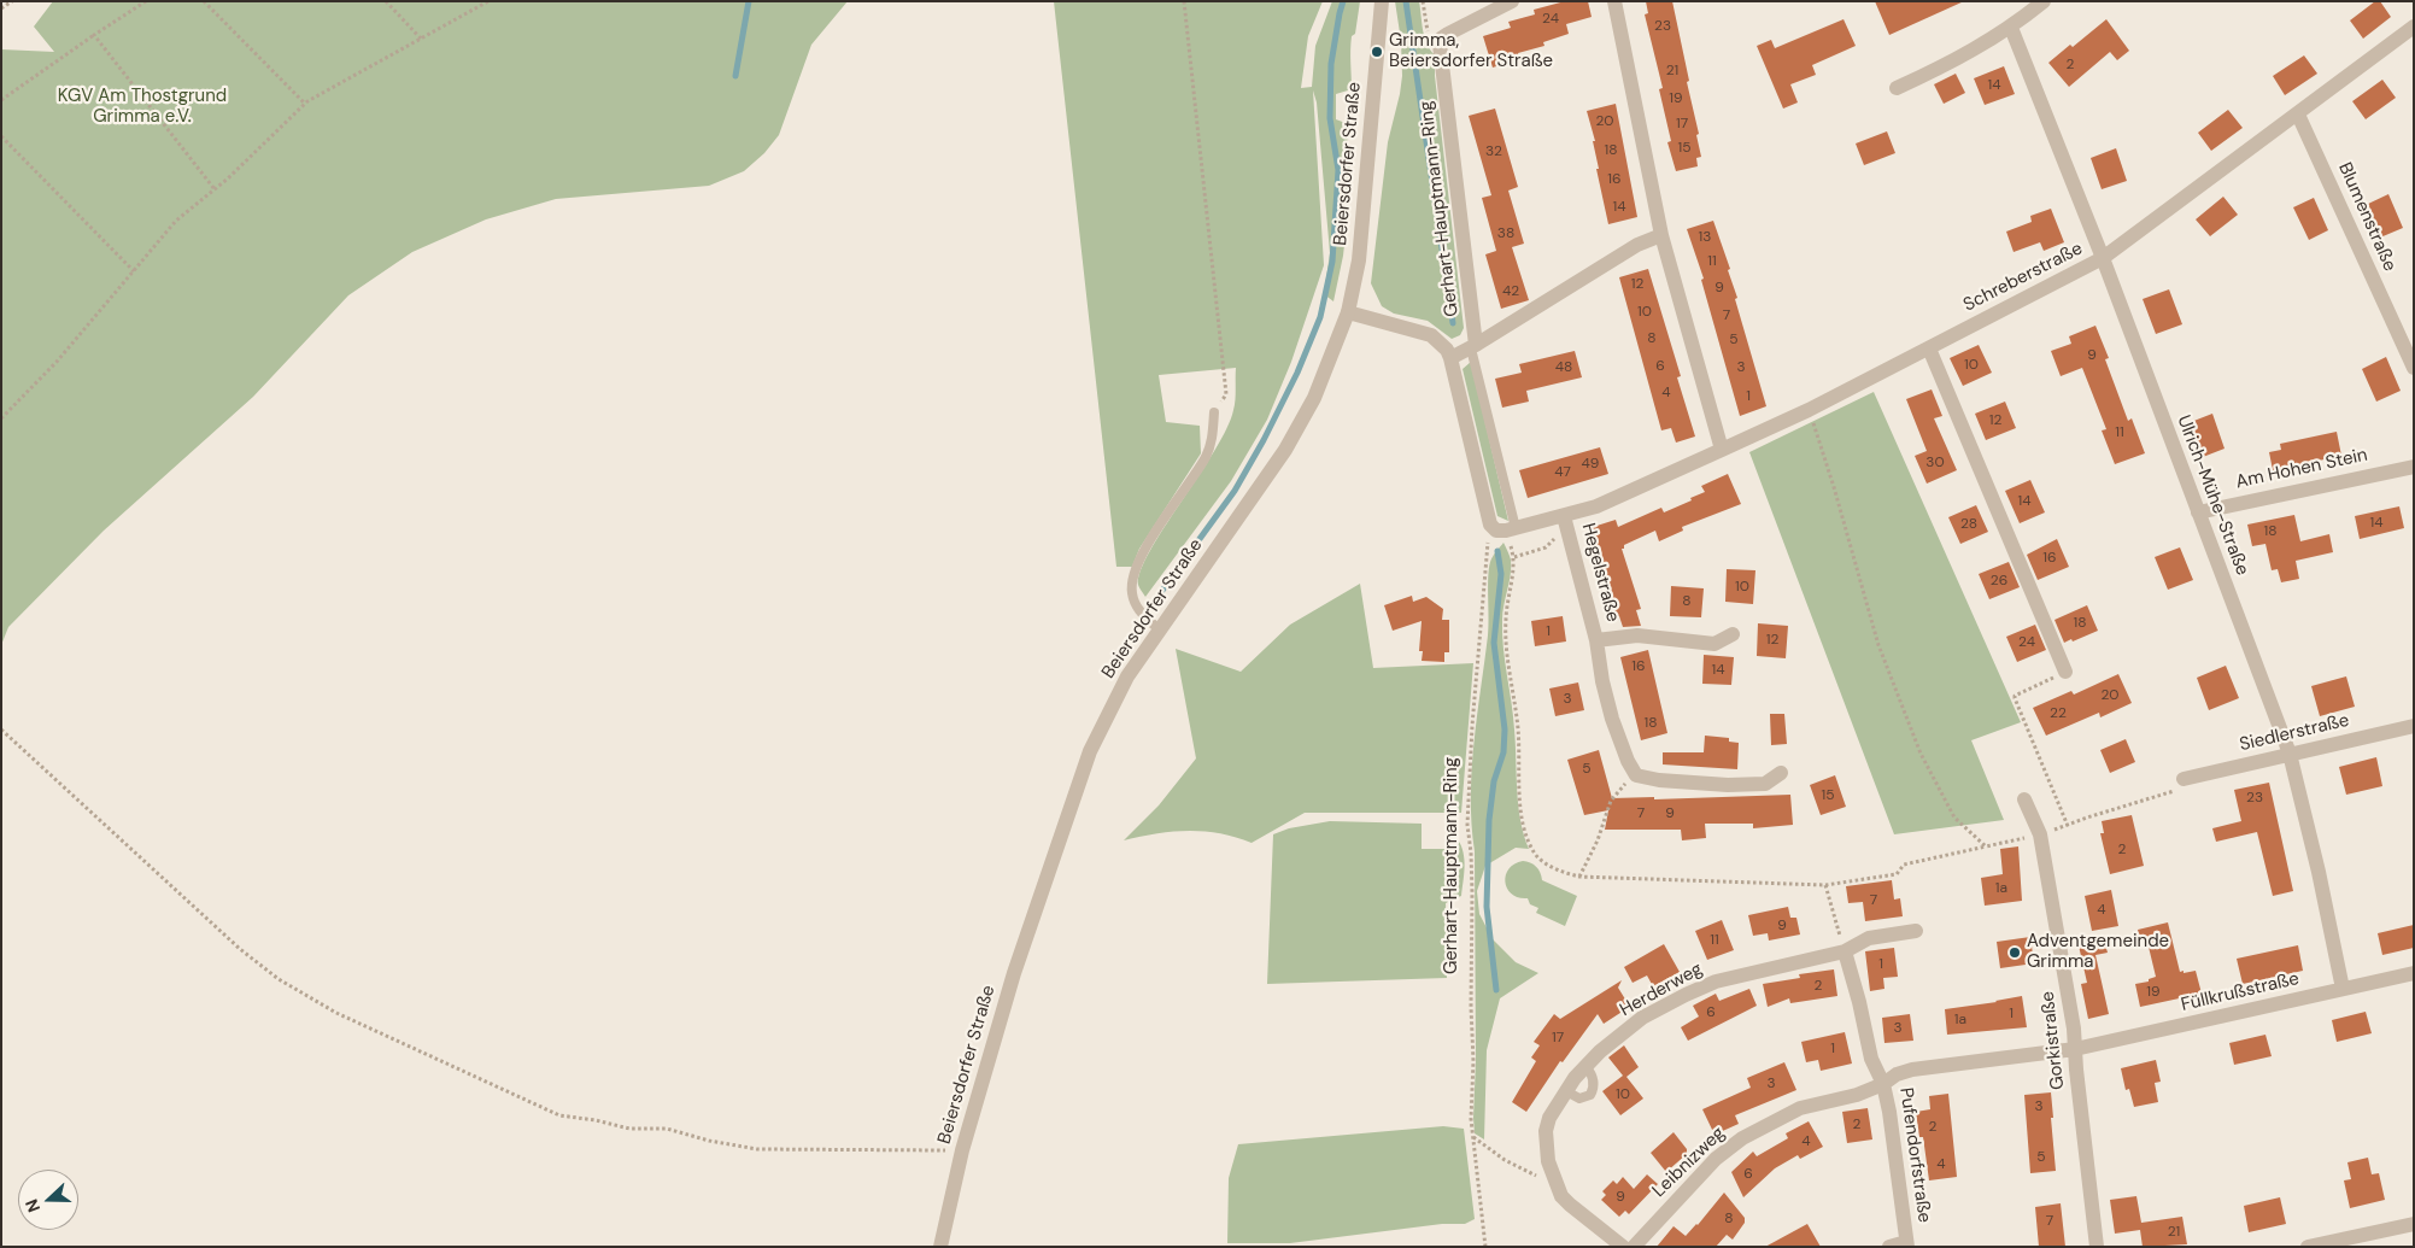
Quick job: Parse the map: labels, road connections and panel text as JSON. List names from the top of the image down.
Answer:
{
  "streets": {
    "street": [
      "Beiersdorfer Straße",
      "Gerhart-Hauptmann-Ring",
      "Blumenstraße",
      "Schreberstraße",
      "Am Hohen Stein",
      "Ulrich-Mühe-Straße",
      "Hegelstraße",
      "Siedlerstraße",
      "Herderweg",
      "Füllkrußstraße",
      "Gorkistraße",
      "Pufendorfstraße",
      "Leibnizweg"
    ]
  },
  "crossings": [
    ["Blumenstraße", "Schreberstraße"],
    ["Schreberstraße", "Ulrich-Mühe-Straße"],
    ["Am Hohen Stein", "Ulrich-Mühe-Straße"],
    ["Ulrich-Mühe-Straße", "Siedlerstraße"],
    ["Ulrich-Mühe-Straße", "Füllkrußstraße"],
    ["Füllkrußstraße", "Gorkistraße"],
    ["Füllkrußstraße", "Pufendorfstraße"],
    ["Gorkistraße", "Pufendorfstraße"],
    ["Pufendorfstraße", "Leibnizweg"]
  ],
  "parks": ["KGV Am Thostgrund Grimma e.V."],
  "places": ["Grimma, Beiersdorfer Straße", "Adventgemeinde Grimma"],
  "house_numbers": [
    "24",
    "23",
    "2",
    "21",
    "14",
    "19",
    "20",
    "17",
    "15",
    "18",
    "32",
    "16",
    "14",
    "38",
    "13",
    "11",
    "12",
    "9",
    "42",
    "10",
    "7",
    "8",
    "5",
    "9",
    "10",
    "6",
    "48",
    "3",
    "4",
    "1",
    "12",
    "11",
    "30",
    "49",
    "47",
    "14",
    "14",
    "28",
    "18",
    "16",
    "26",
    "10",
    "8",
    "18",
    "1",
    "12",
    "24",
    "16",
    "14",
    "20",
    "3",
    "22",
    "18",
    "5",
    "15",
    "23",
    "7",
    "9",
    "2",
    "1a",
    "7",
    "4",
    "9",
    "11",
    "1",
    "2",
    "19",
    "6",
    "1",
    "1a",
    "3",
    "17",
    "1",
    "3",
    "10",
    "3",
    "2",
    "2",
    "4",
    "5",
    "4",
    "6",
    "9",
    "8",
    "7",
    "21"
  ],
  "north": "left"
}
